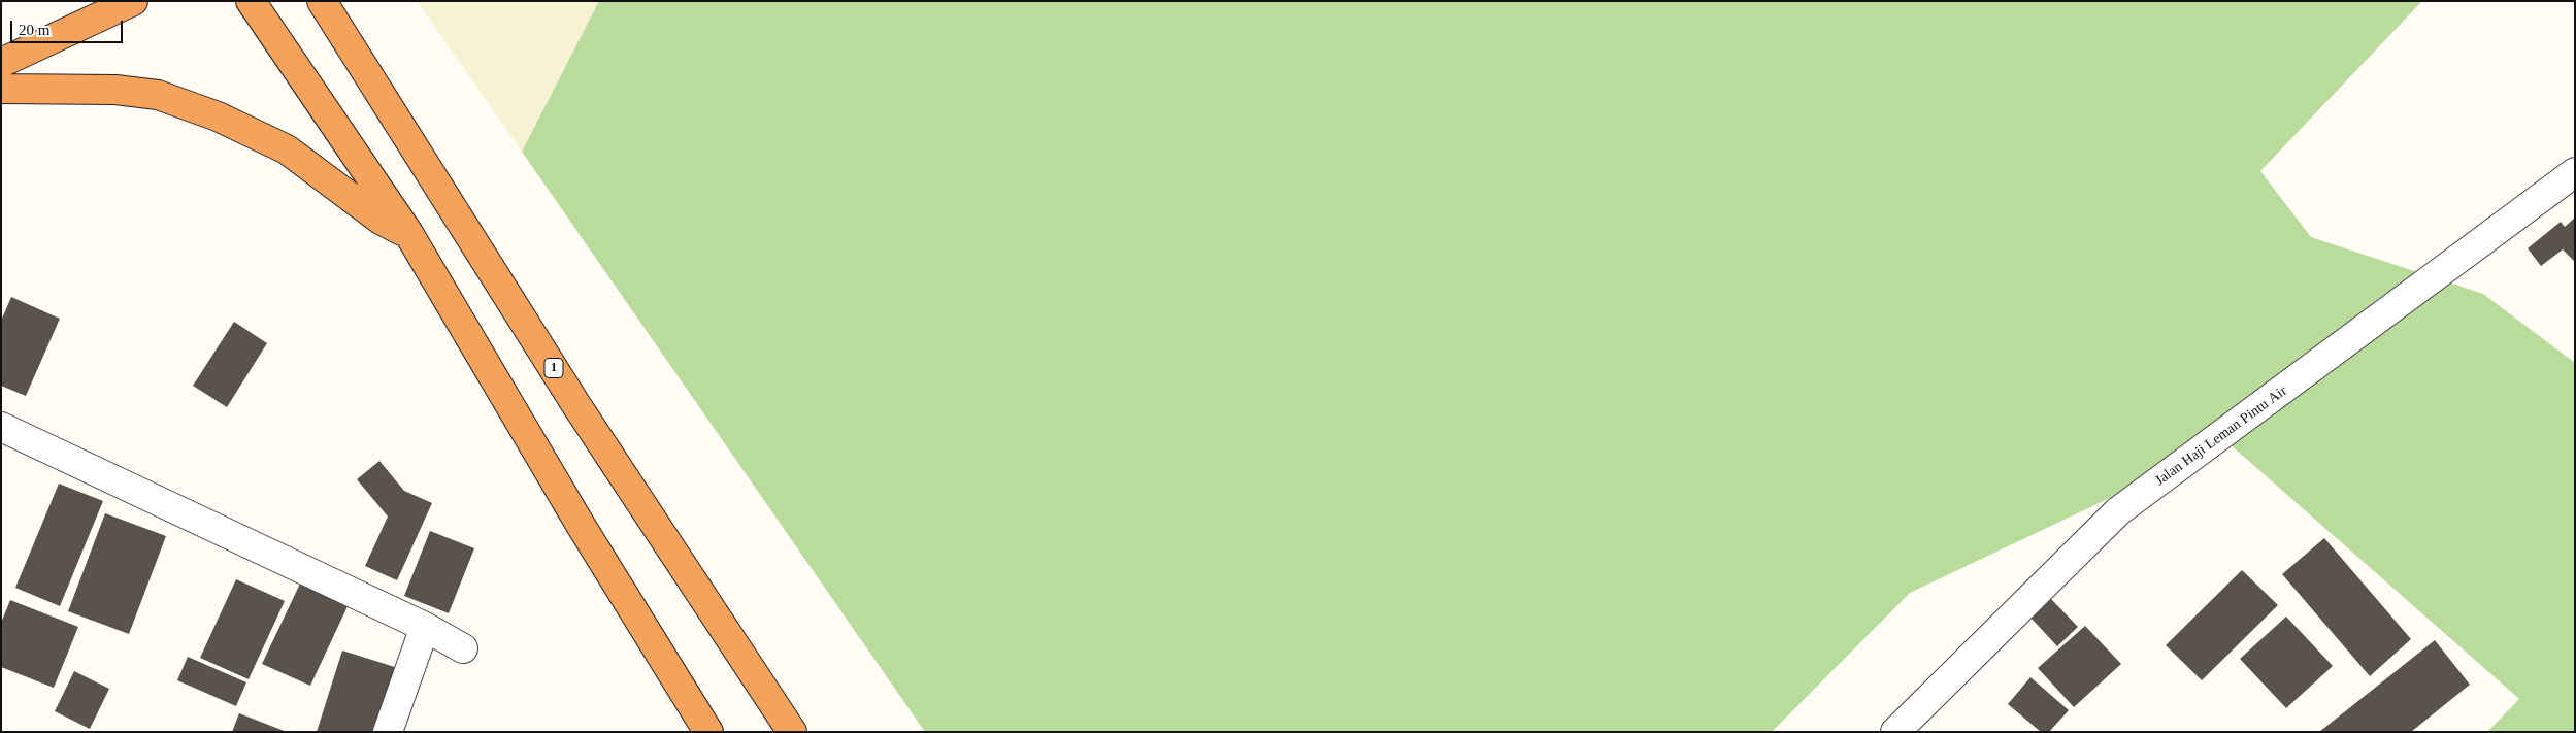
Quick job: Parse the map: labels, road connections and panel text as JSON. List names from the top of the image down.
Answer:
{
  "streets": {
    "highway": ["1"],
    "street": ["Jalan Haji Leman Pintu Air"]
  },
  "scale_bar": "20 m"
}
